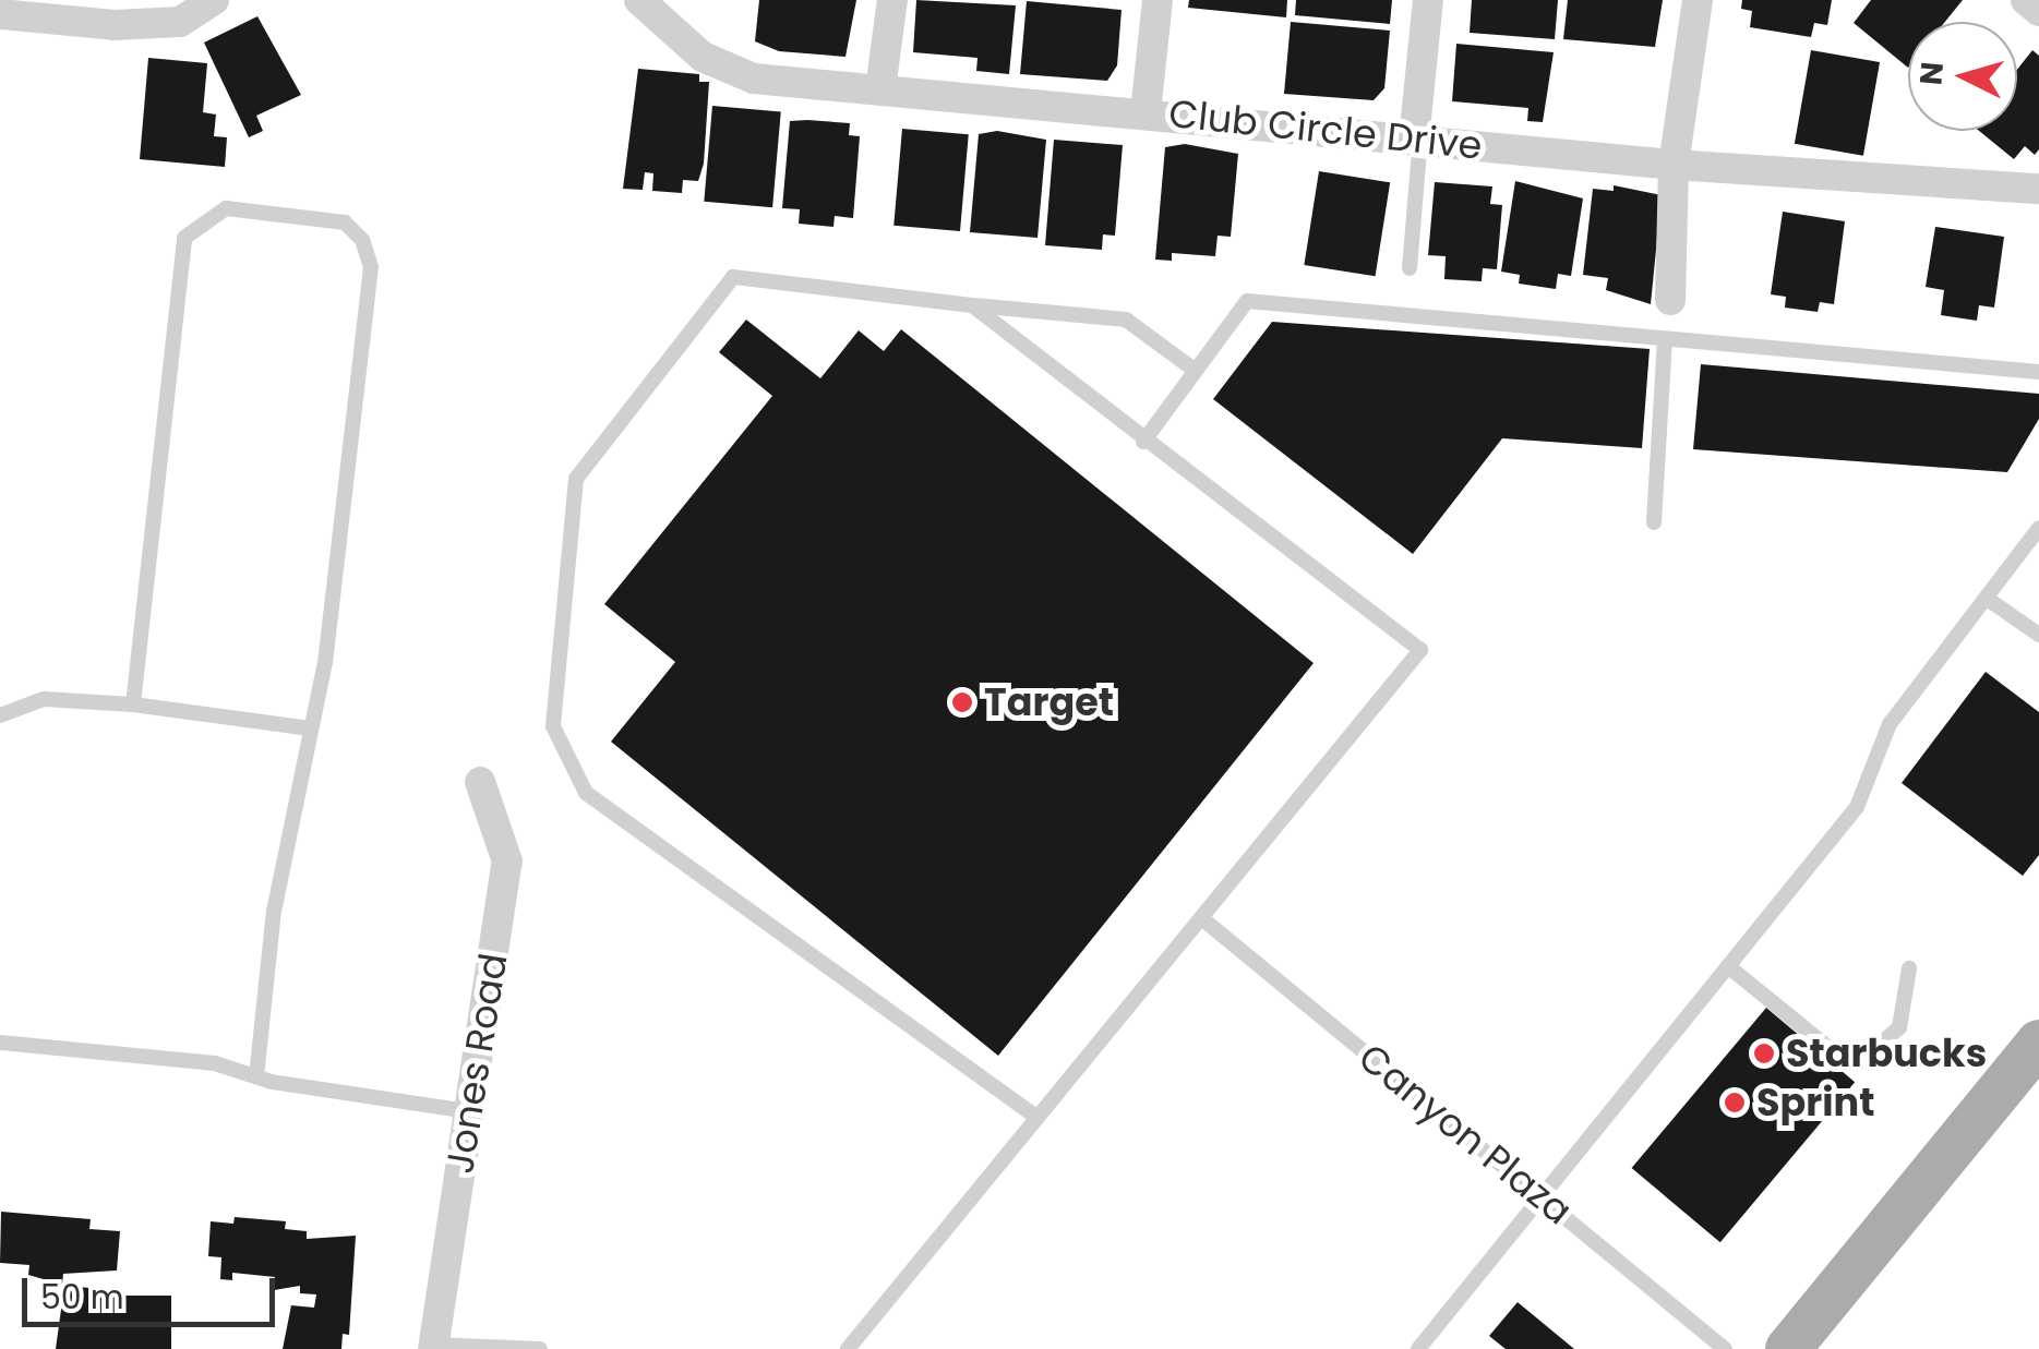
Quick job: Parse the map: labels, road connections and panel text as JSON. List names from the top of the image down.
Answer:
{
  "streets": {
    "street": ["Club Circle Drive", "Jones Road"],
    "lane": ["Canyon Plaza"]
  },
  "places": ["Target", "Starbucks", "Sprint"],
  "scale_bar": "50 m",
  "north": "left"
}
